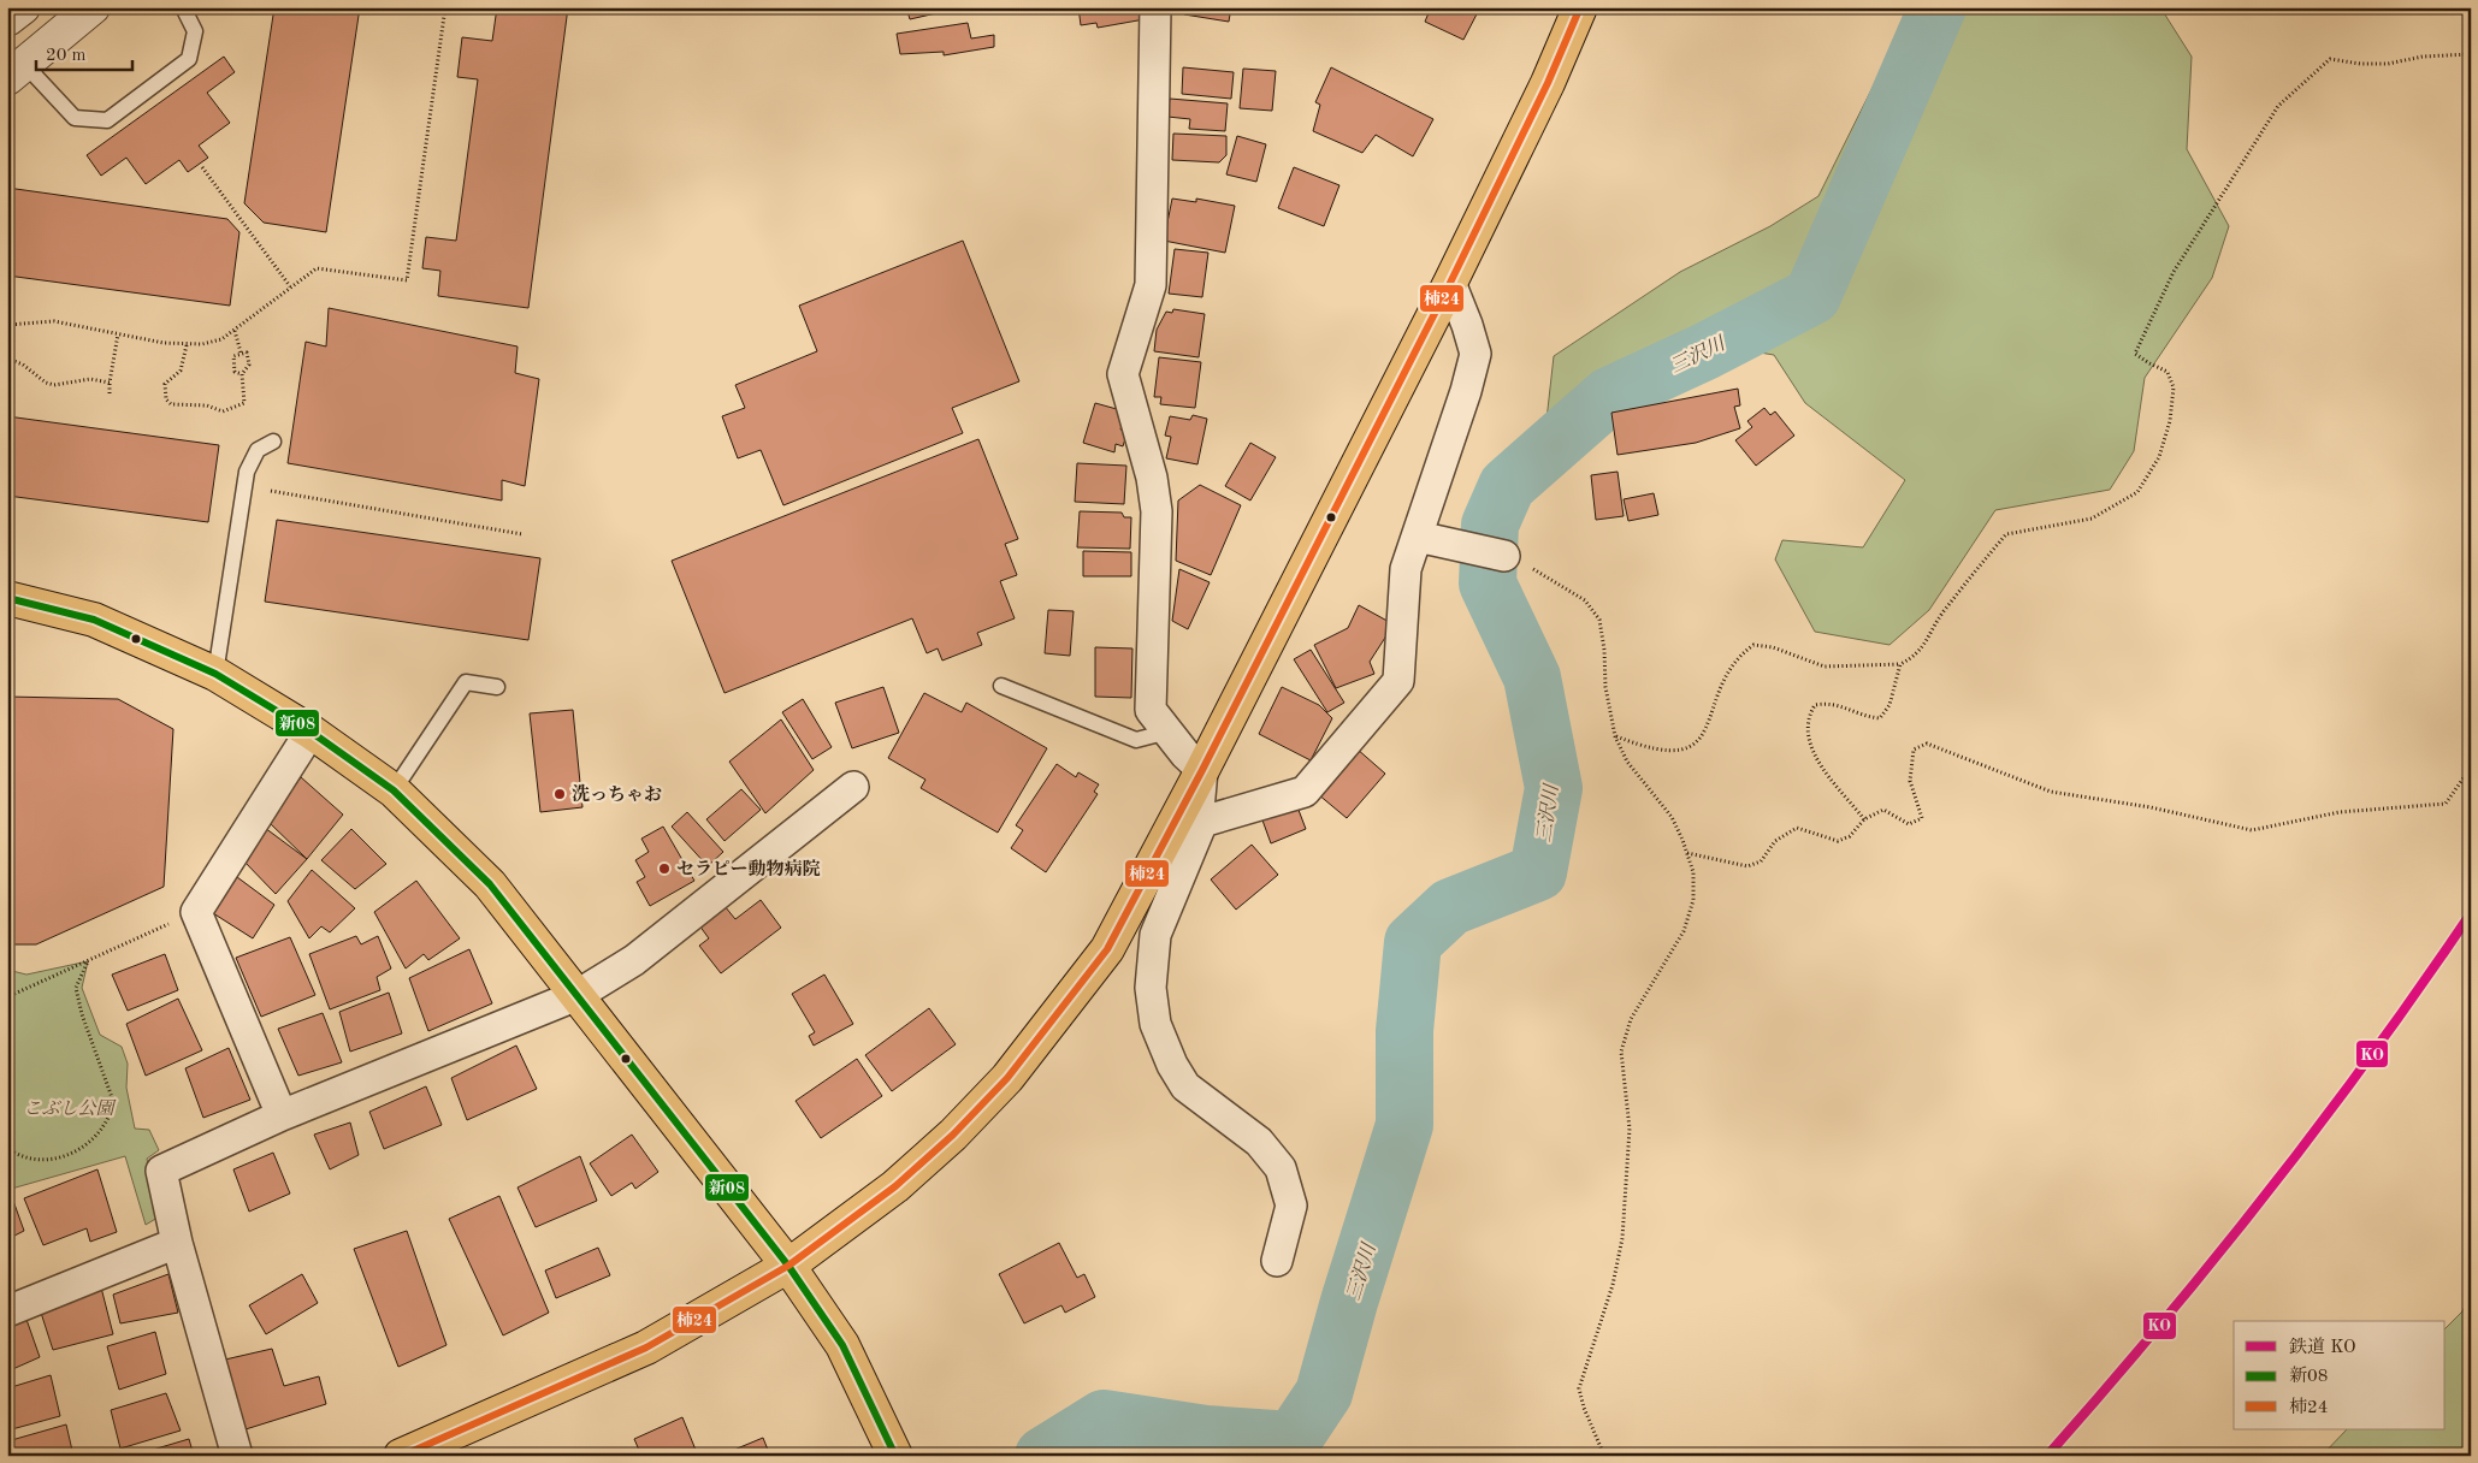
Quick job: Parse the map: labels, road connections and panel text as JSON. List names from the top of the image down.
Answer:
{
  "water": ["三沢川"],
  "parks": ["こぶし公園"],
  "places": ["洗っちゃお", "セラピー動物病院"],
  "lines": ["transit line 柿24", "transit line 新08", "rail line KO"],
  "legend": ["鉄道 KO", "新08", "柿24"],
  "scale_bar": "20 m"
}
